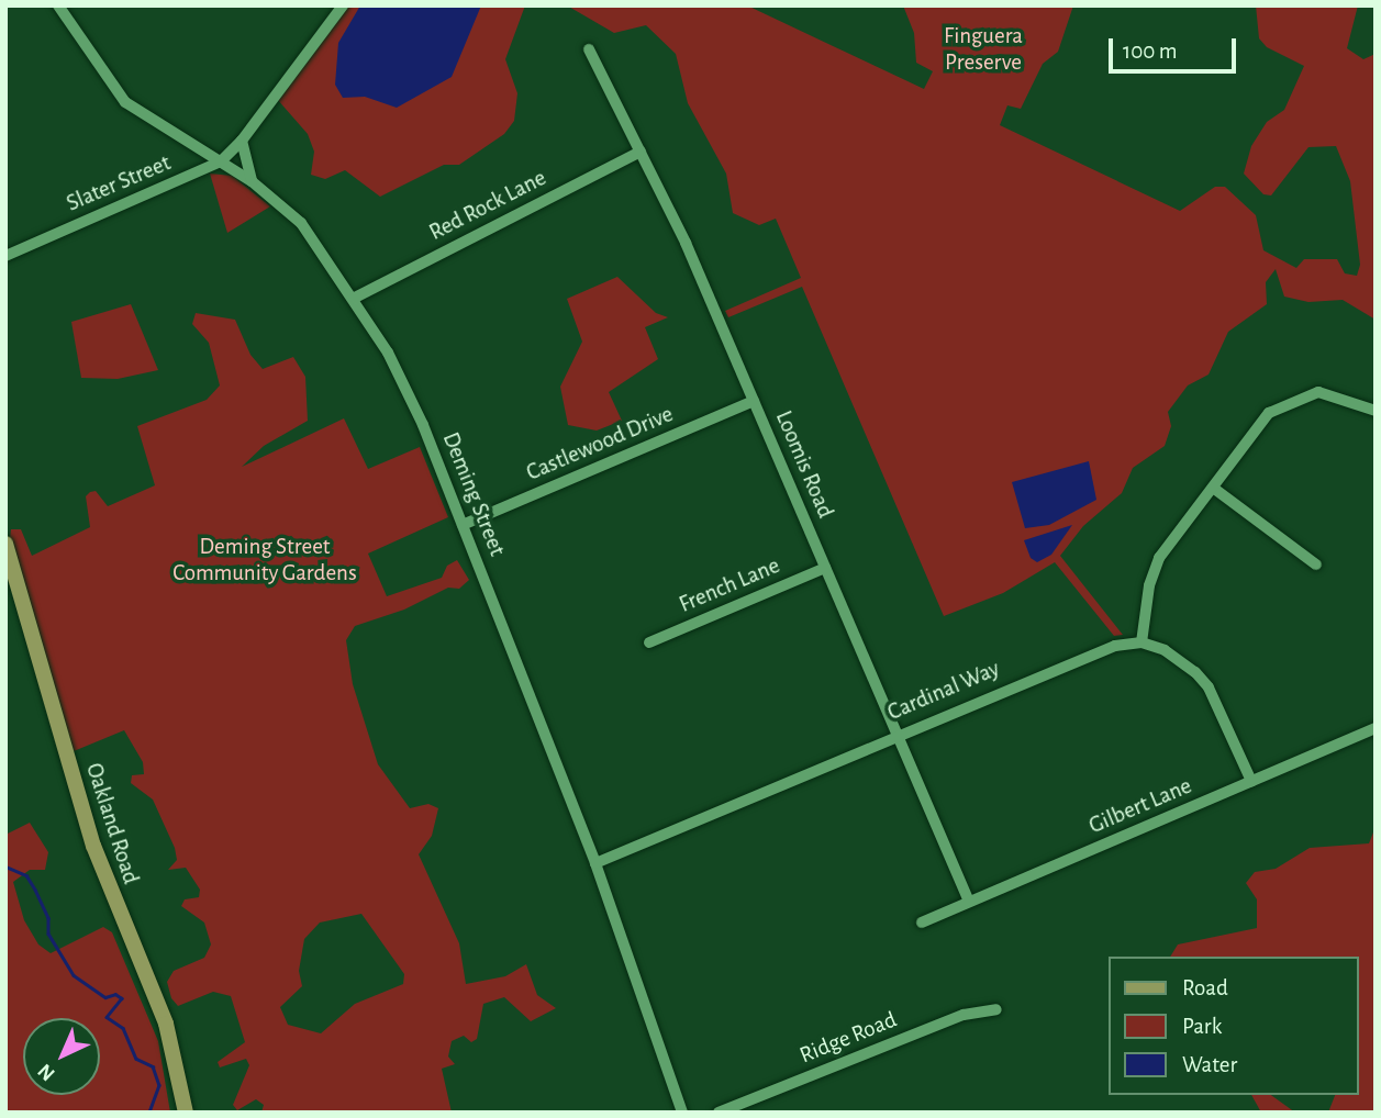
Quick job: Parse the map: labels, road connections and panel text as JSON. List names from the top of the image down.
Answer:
{
  "streets": {
    "main road": ["Oakland Road"],
    "street": [
      "Slater Street",
      "Red Rock Lane",
      "Castlewood Drive",
      "Loomis Road",
      "Deming Street",
      "French Lane",
      "Cardinal Way",
      "Gilbert Lane",
      "Ridge Road"
    ]
  },
  "crossings": [
    ["Slater Street", "Deming Street"],
    ["Red Rock Lane", "Loomis Road"],
    ["Red Rock Lane", "Deming Street"],
    ["Castlewood Drive", "Loomis Road"],
    ["Castlewood Drive", "Deming Street"],
    ["Loomis Road", "French Lane"],
    ["Loomis Road", "Cardinal Way"],
    ["Loomis Road", "Gilbert Lane"],
    ["Deming Street", "Cardinal Way"]
  ],
  "parks": ["Finguera Preserve", "Deming Street Community Gardens"],
  "legend": ["Road", "Park", "Water"],
  "scale_bar": "100 m",
  "north": "bottom left"
}
